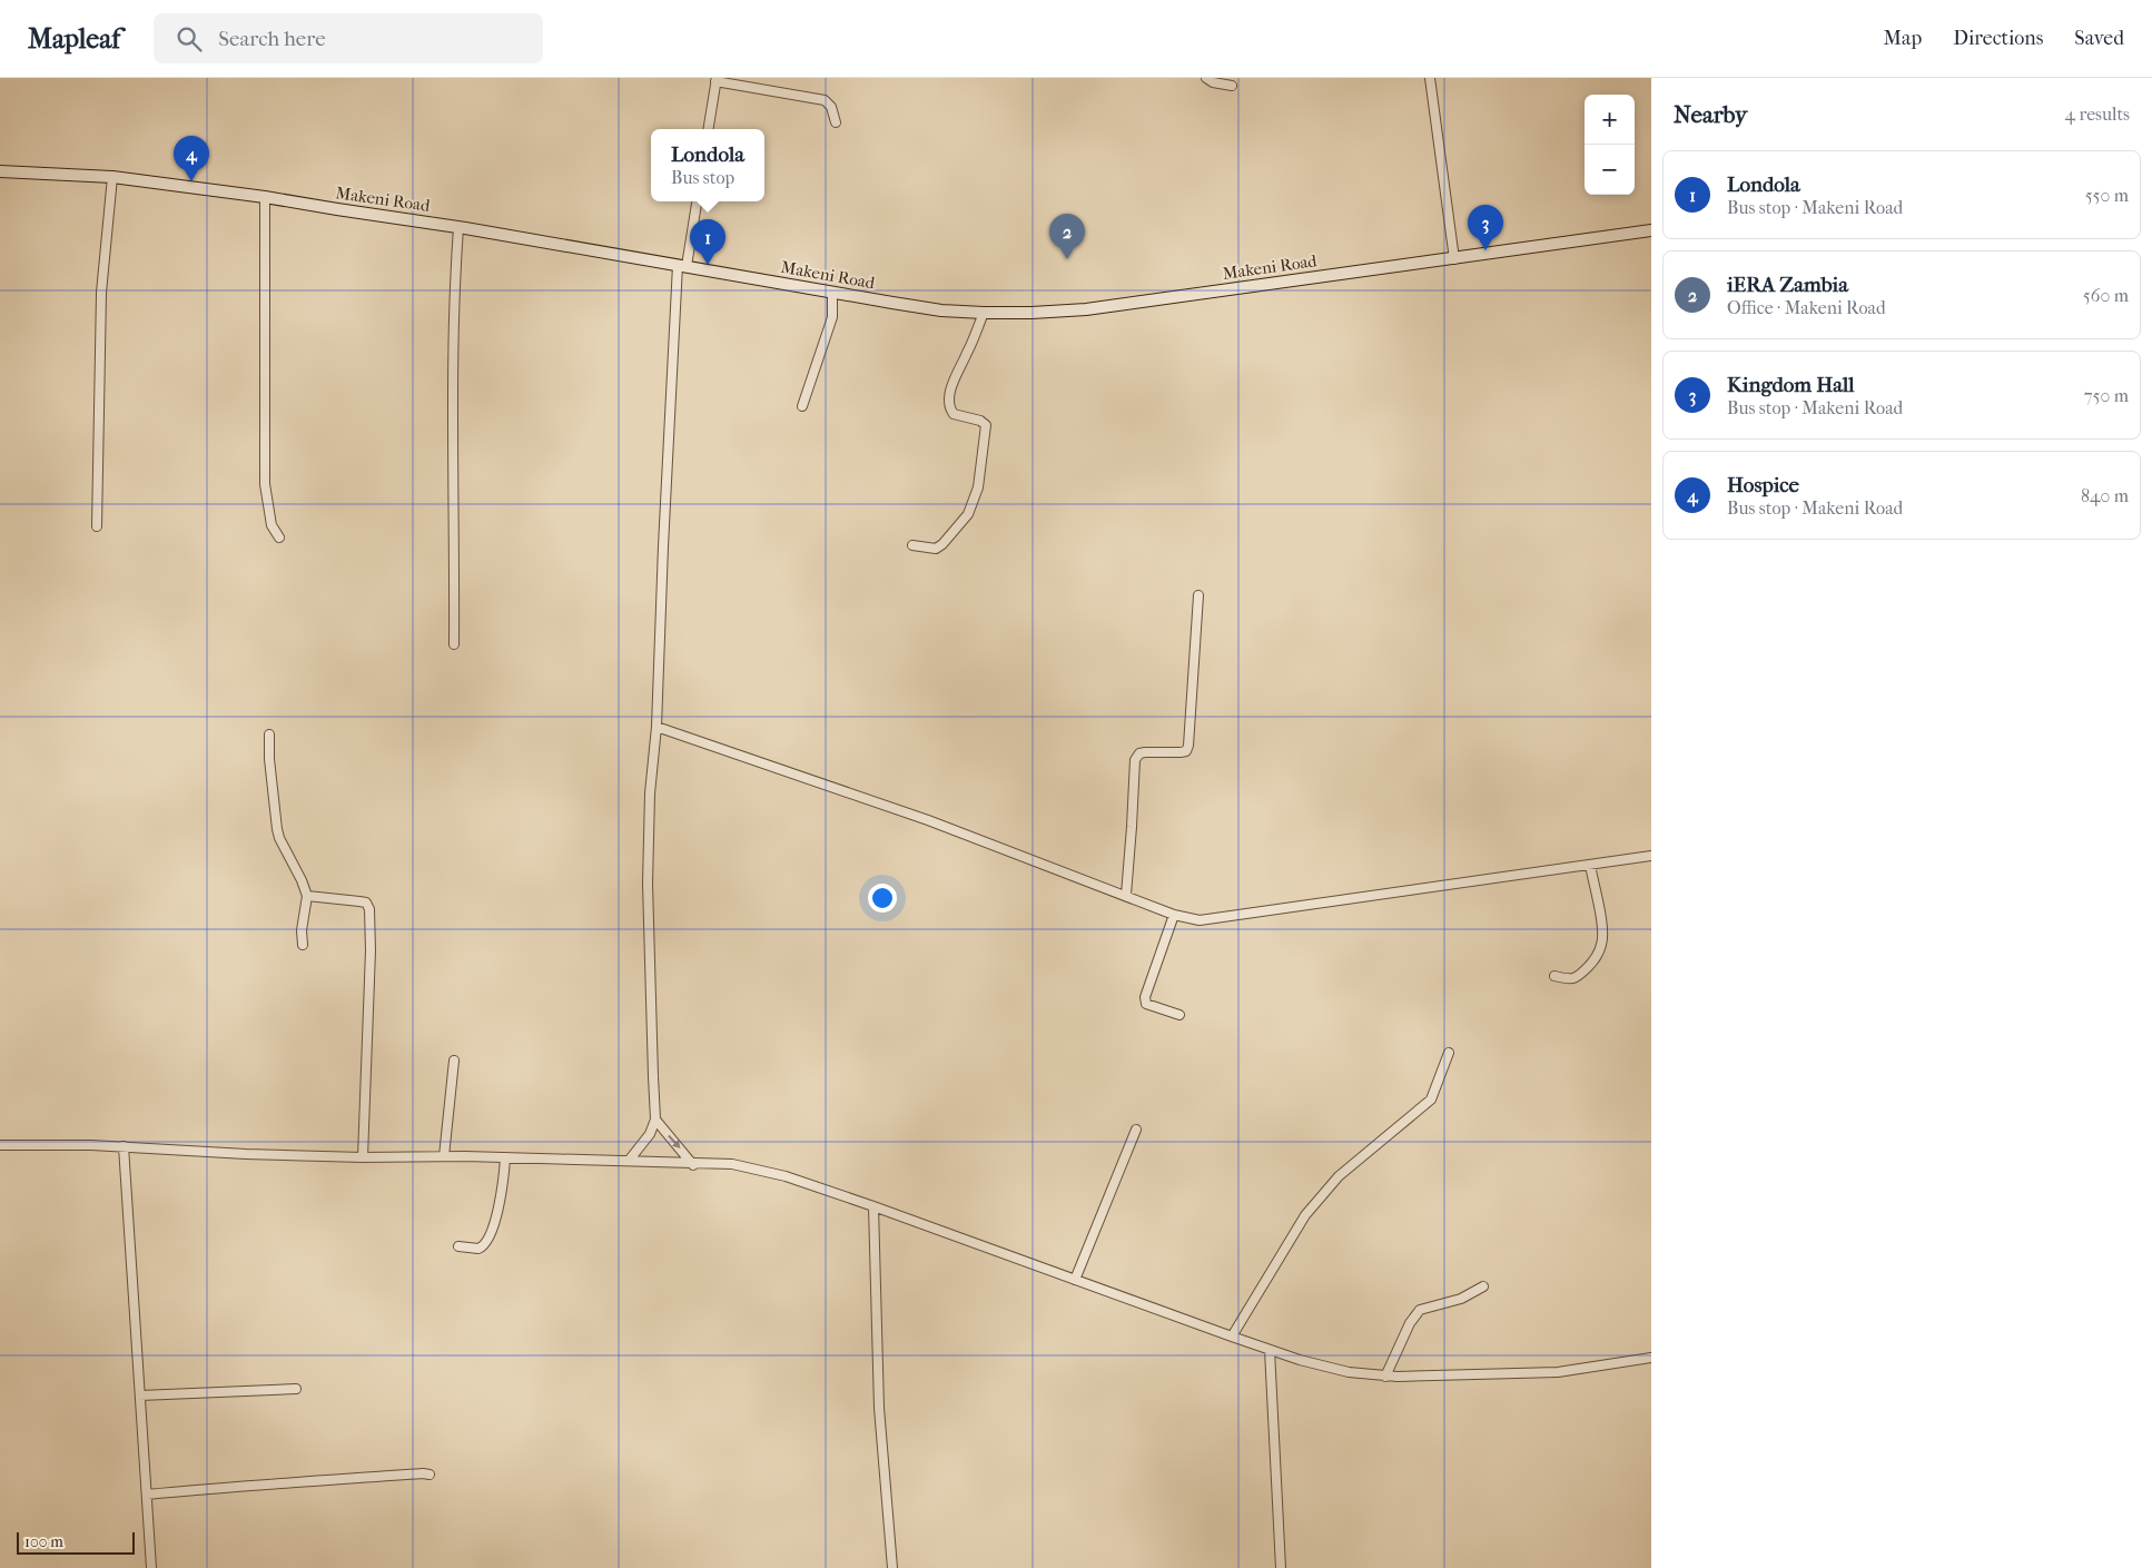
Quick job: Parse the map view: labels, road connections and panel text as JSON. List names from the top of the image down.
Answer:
{
  "streets": {
    "main road": ["Makeni Road"]
  },
  "scale_bar": "100 m",
  "page": {
    "header": "Mapleaf",
    "search": "Search here",
    "nav": ["Map", "Directions", "Saved"],
    "heading": ["Nearby", "4 results"],
    "map_buttons": ["+", "−"],
    "popup": ["Londola", "Bus stop"],
    "pins": [
      "4",
      "3",
      "2",
      "1"
    ],
    "list": [
      {
        "mark": "1",
        "name": "Londola",
        "note": "Bus stop · Makeni Road",
        "value": "550 m"
      },
      {
        "mark": "2",
        "name": "iERA Zambia",
        "note": "Office · Makeni Road",
        "value": "560 m"
      },
      {
        "mark": "3",
        "name": "Kingdom Hall",
        "note": "Bus stop · Makeni Road",
        "value": "750 m"
      },
      {
        "mark": "4",
        "name": "Hospice",
        "note": "Bus stop · Makeni Road",
        "value": "840 m"
      }
    ],
    "scale": "100 m"
  }
}
